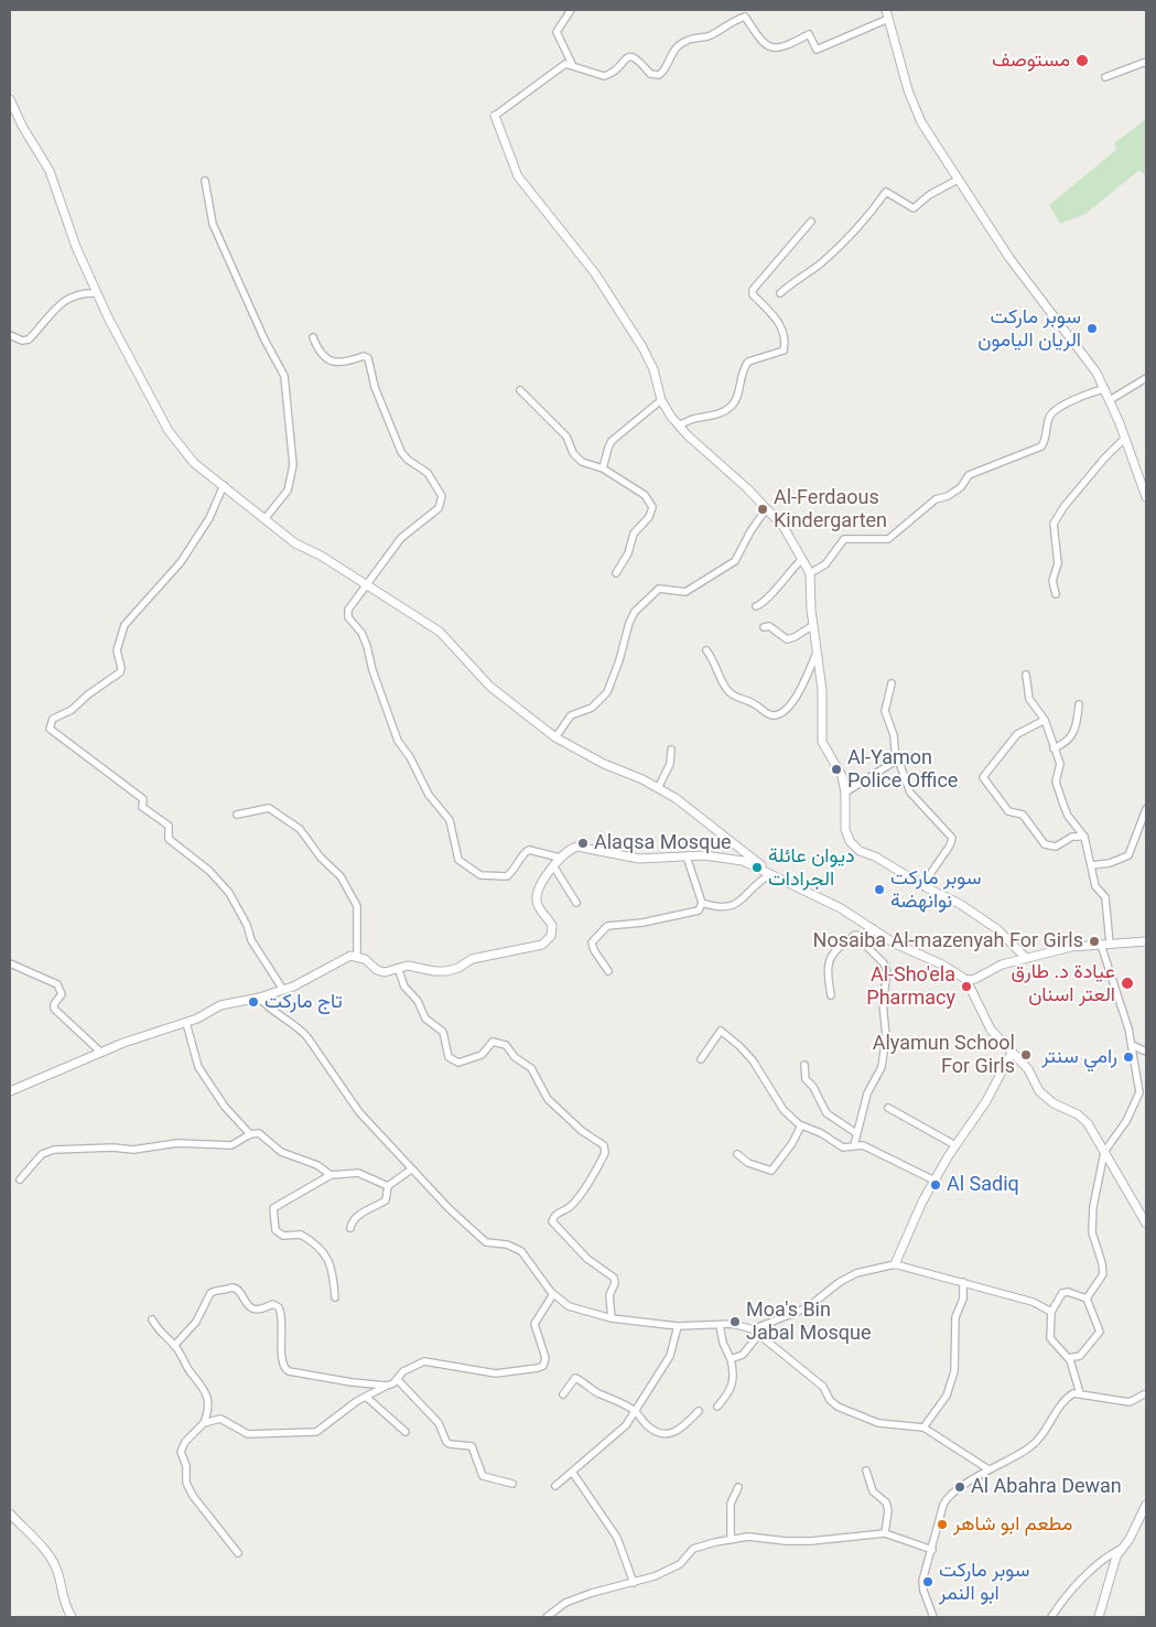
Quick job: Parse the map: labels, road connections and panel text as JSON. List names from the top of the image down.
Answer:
{
  "places": [
    "مستوصف",
    "سوبر ماركت الريان اليامون",
    "Al-Ferdaous Kindergarten",
    "Al-Yamon Police Office",
    "Alaqsa Mosque",
    "ديوان عائلة الجرادات",
    "سوبر ماركت نوانهضة",
    "Nosaiba Al-mazenyah For Girls",
    "عيادة د. طارق العتر اسنان",
    "Al-Sho'ela Pharmacy",
    "تاج ماركت",
    "Alyamun School For Girls",
    "رامي سنتر",
    "Al Sadiq",
    "Moa's Bin Jabal Mosque",
    "Al Abahra Dewan",
    "مطعم ابو شاهر",
    "سوبر ماركت ابو النمر"
  ]
}
